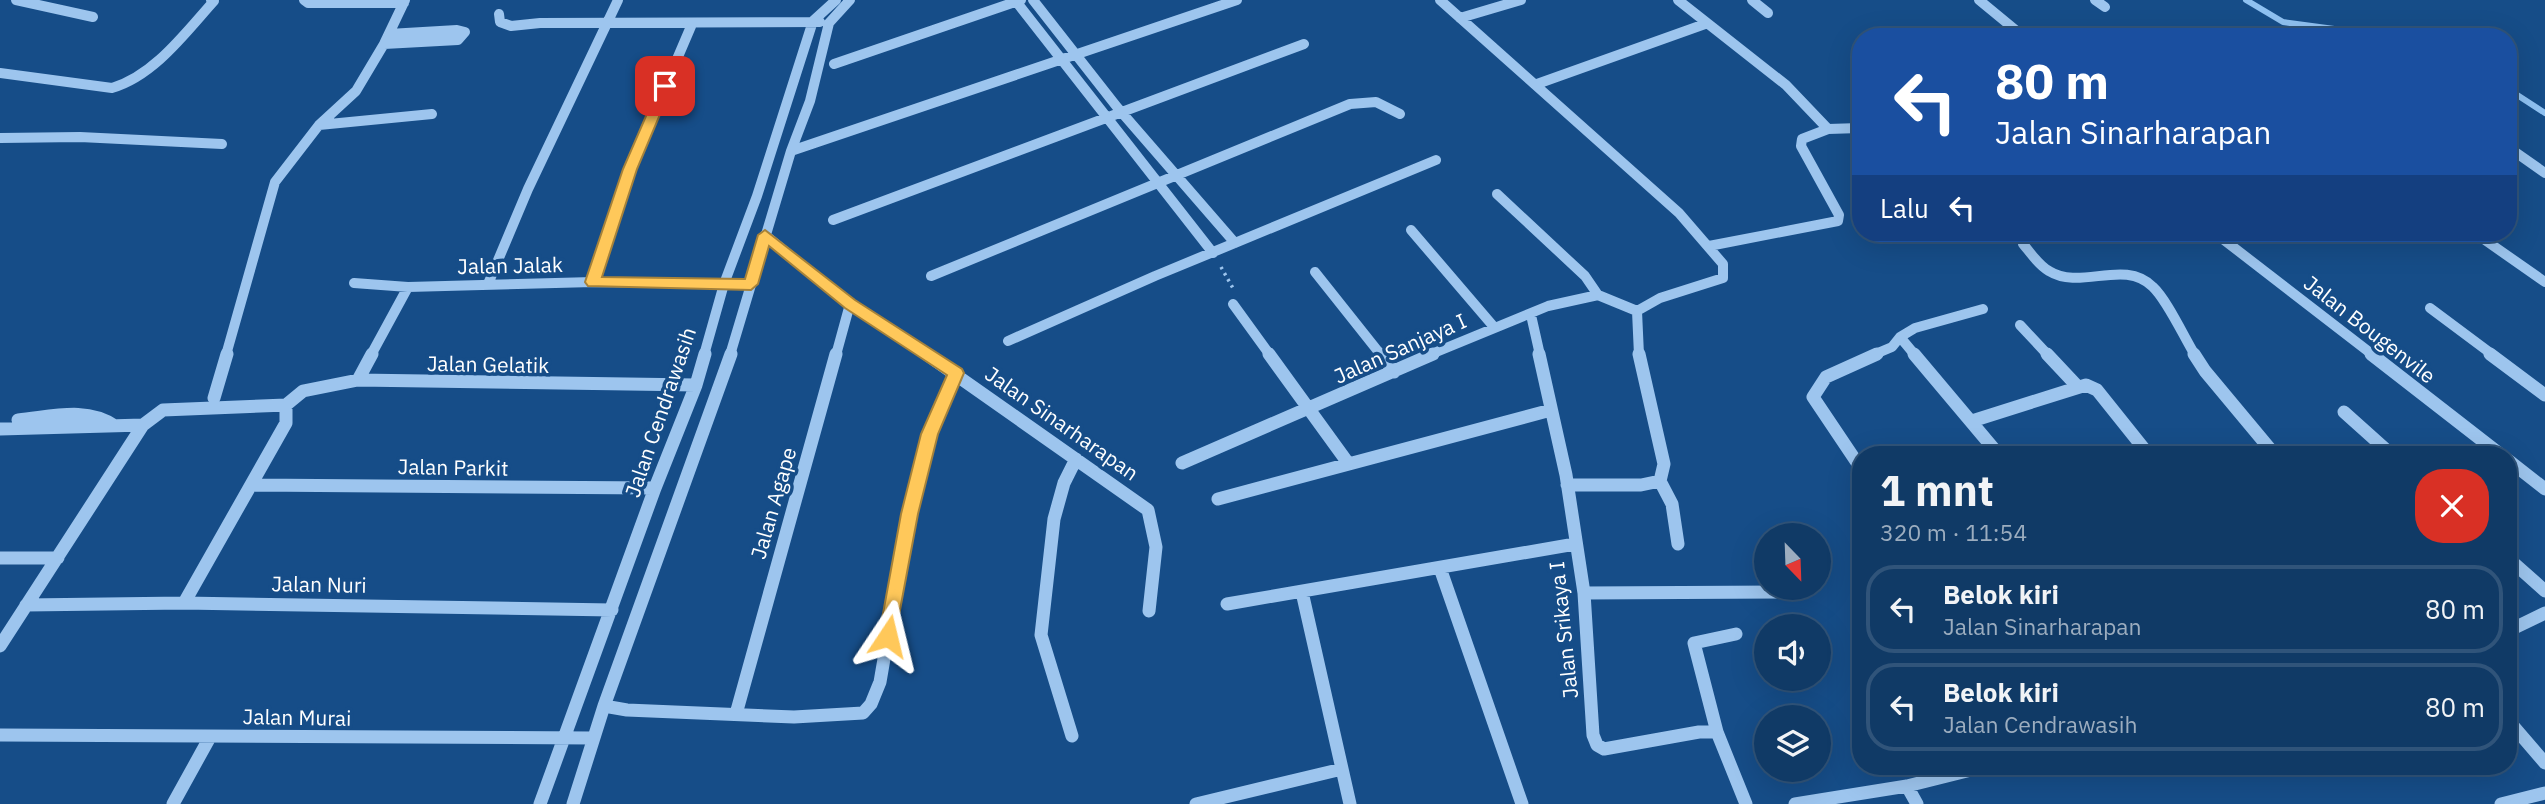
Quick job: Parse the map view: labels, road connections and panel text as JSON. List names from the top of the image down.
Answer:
{
  "streets": {
    "street": [
      "Jalan Jalak",
      "Jalan Bougenvile",
      "Jalan Sanjaya I",
      "Jalan Gelatik",
      "Jalan Cendrawasih",
      "Jalan Sinarharapan",
      "Jalan Parkit",
      "Jalan Agape",
      "Jalan Nuri",
      "Jalan Srikaya I",
      "Jalan Murai"
    ]
  },
  "crossings": [
    ["Jalan Jalak", "Jalan Cendrawasih"],
    ["Jalan Sanjaya I", "Jalan Srikaya I"],
    ["Jalan Gelatik", "Jalan Cendrawasih"],
    ["Jalan Cendrawasih", "Jalan Parkit"],
    ["Jalan Cendrawasih", "Jalan Nuri"],
    ["Jalan Cendrawasih", "Jalan Murai"],
    ["Jalan Sinarharapan", "Jalan Agape"]
  ],
  "north": "bottom right",
  "page": {
    "turn": ["80 m", "Jalan Sinarharapan"],
    "then": "Lalu",
    "heading": ["1 mnt", "320 m · 11:54"],
    "list": [
      {
        "name": "Belok kiri",
        "note": "Jalan Sinarharapan",
        "value": "80 m"
      },
      {
        "name": "Belok kiri",
        "note": "Jalan Cendrawasih",
        "value": "80 m"
      }
    ]
  }
}
